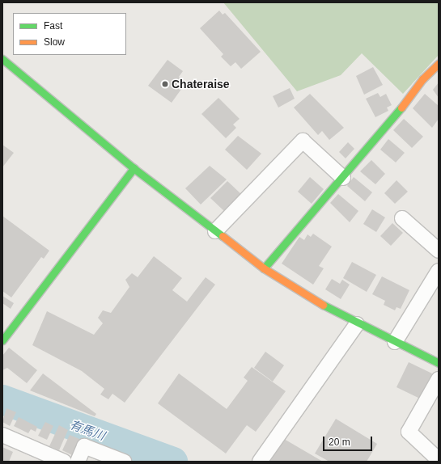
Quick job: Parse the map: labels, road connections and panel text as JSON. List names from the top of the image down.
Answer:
{
  "water": ["有馬川"],
  "places": ["Chateraise"],
  "legend": ["Fast", "Slow"],
  "scale_bar": "20 m"
}
